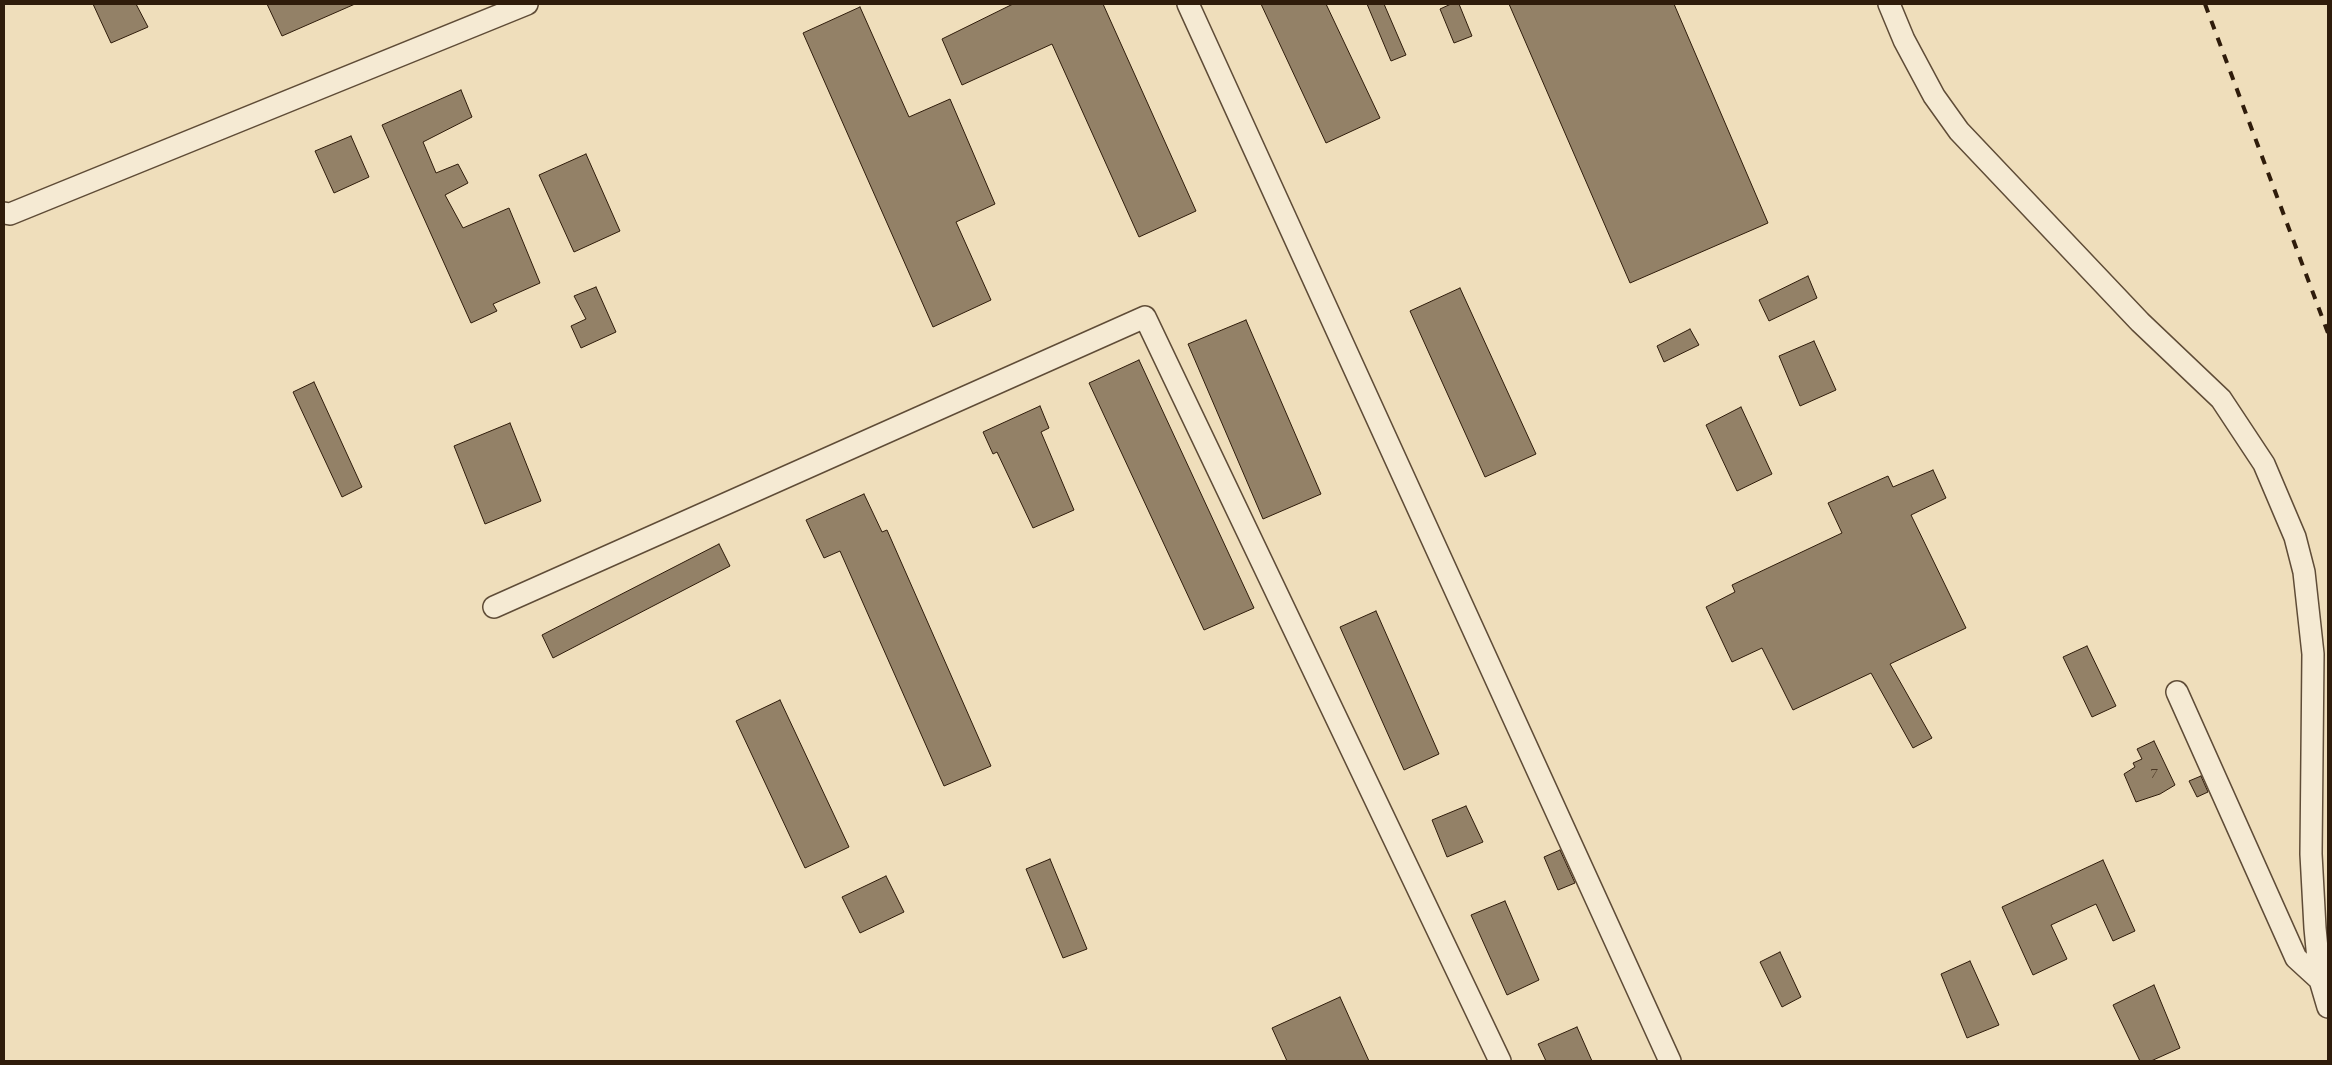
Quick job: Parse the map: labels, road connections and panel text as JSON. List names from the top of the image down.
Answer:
{
  "house_numbers": ["7"]
}
